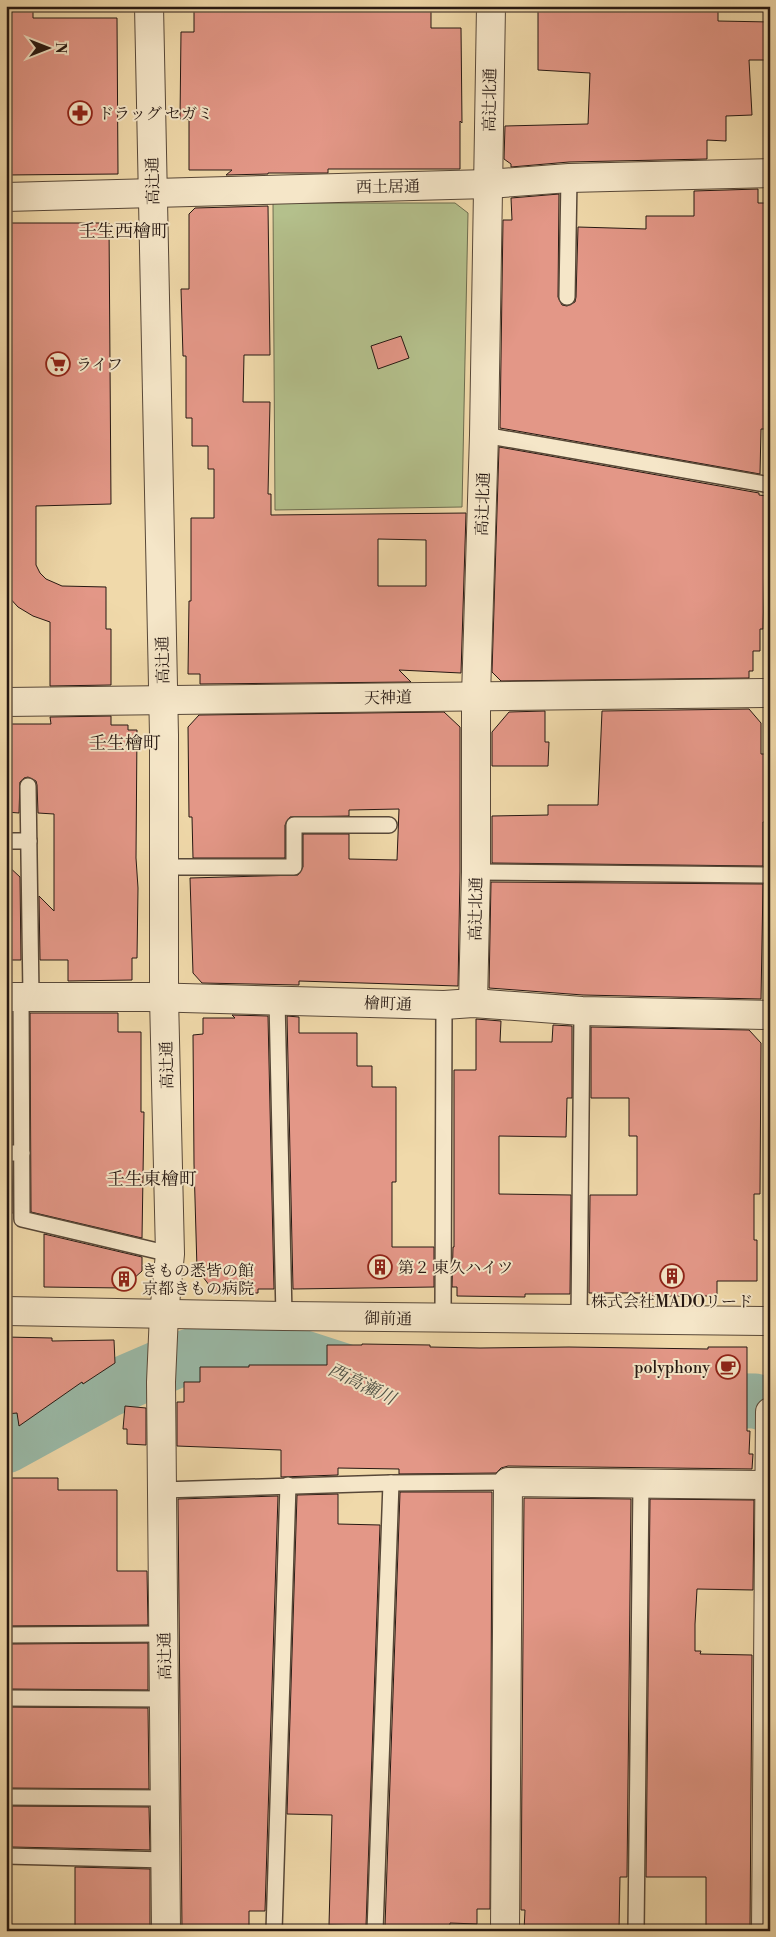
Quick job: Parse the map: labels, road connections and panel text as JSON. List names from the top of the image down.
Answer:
{
  "streets": {
    "street": [
      "高辻北通",
      "高辻通",
      "西土居通",
      "天神道",
      "檜町通",
      "御前通"
    ]
  },
  "crossings": [
    ["高辻北通", "西土居通"],
    ["高辻北通", "天神道"],
    ["高辻北通", "檜町通"],
    ["高辻通", "西土居通"],
    ["高辻通", "天神道"],
    ["高辻通", "檜町通"],
    ["高辻通", "御前通"]
  ],
  "districts": ["壬生西檜町", "壬生檜町", "壬生東檜町"],
  "water": ["西高瀬川"],
  "places": {
    "pharmacy": ["ドラッグ セガミ"],
    "supermarket": ["ライフ"],
    "building": ["第２ 東久ハイツ", "株式会社MADOリード", "きもの悉皆の館 京都きもの病院"],
    "cafe": ["polyphony"]
  },
  "north": "right"
}
